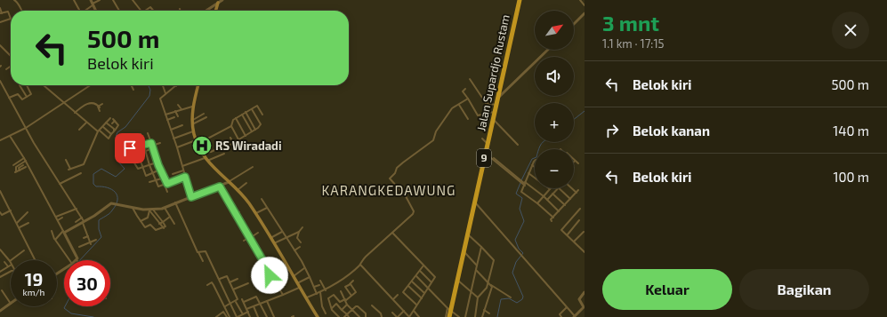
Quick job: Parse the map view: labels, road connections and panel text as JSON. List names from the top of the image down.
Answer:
{
  "streets": {
    "highway": ["Jalan Supardjo Rustam", "9"]
  },
  "districts": ["KARANGKEDAWUNG"],
  "places": {
    "hospital": ["RS Wiradadi"]
  },
  "north": "top right",
  "page": {
    "heading": ["3 mnt", "1.1 km · 17:15"],
    "map_buttons": ["+", "−"],
    "turn": ["500 m", "Belok kiri"],
    "list": [
      {
        "name": "Belok kiri",
        "value": "500 m"
      },
      {
        "name": "Belok kanan",
        "value": "140 m"
      },
      {
        "name": "Belok kiri",
        "value": "100 m"
      }
    ],
    "speed": "19 km/h",
    "limit": "30",
    "buttons": ["Keluar", "Bagikan"]
  }
}
